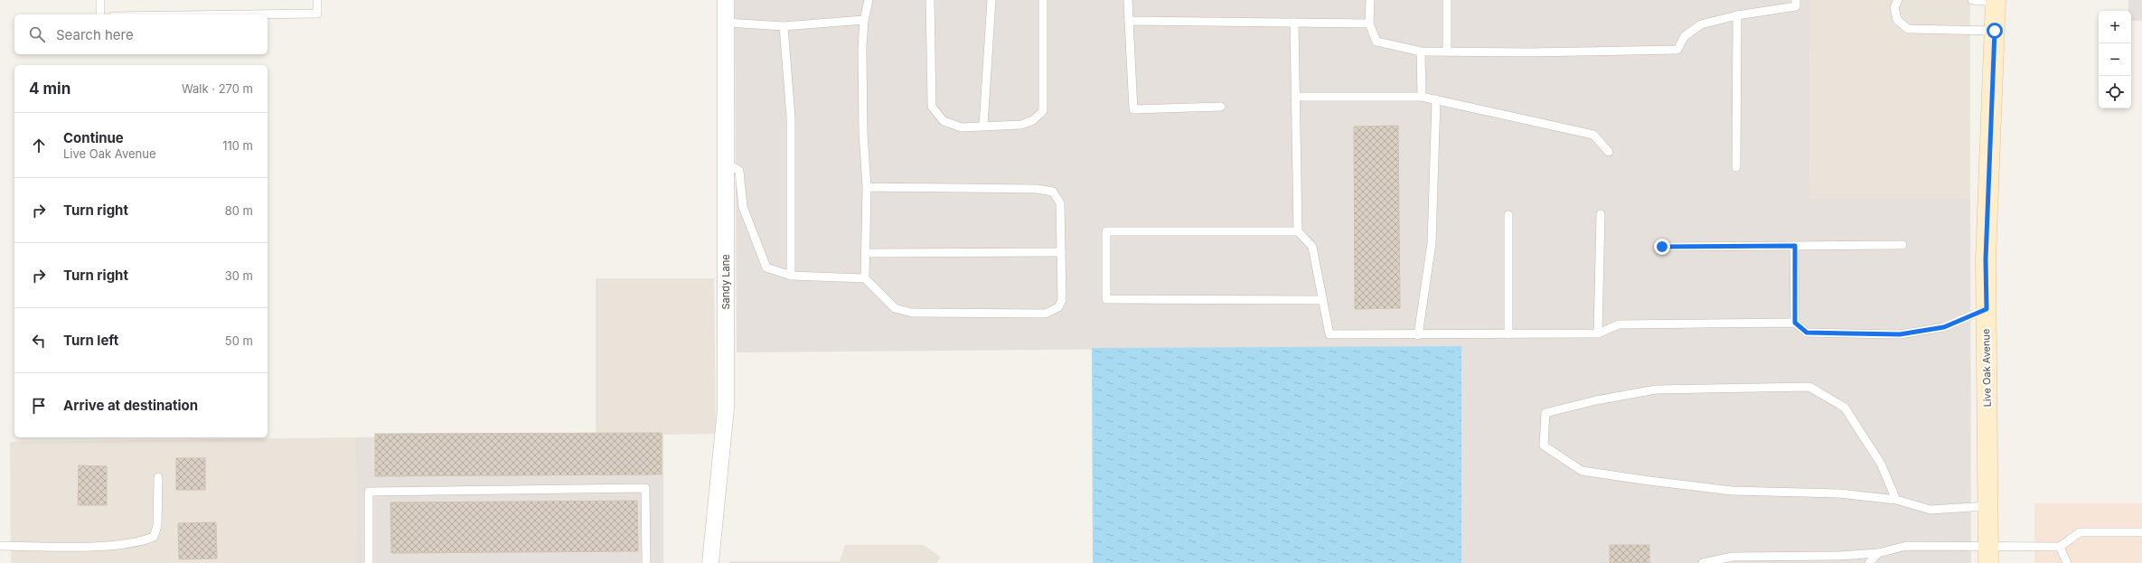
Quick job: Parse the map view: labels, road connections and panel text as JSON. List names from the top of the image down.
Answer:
{
  "streets": {
    "street": ["Sandy Lane", "Live Oak Avenue"]
  },
  "page": {
    "map_buttons": ["+", "−"],
    "search": "Search here",
    "heading": ["4 min", "Walk · 270 m"],
    "list": [
      ["Continue", "Live Oak Avenue", "110 m"],
      ["Turn right", "80 m"],
      ["Turn right", "30 m"],
      ["Turn left", "50 m"],
      "Arrive at destination"
    ]
  }
}
